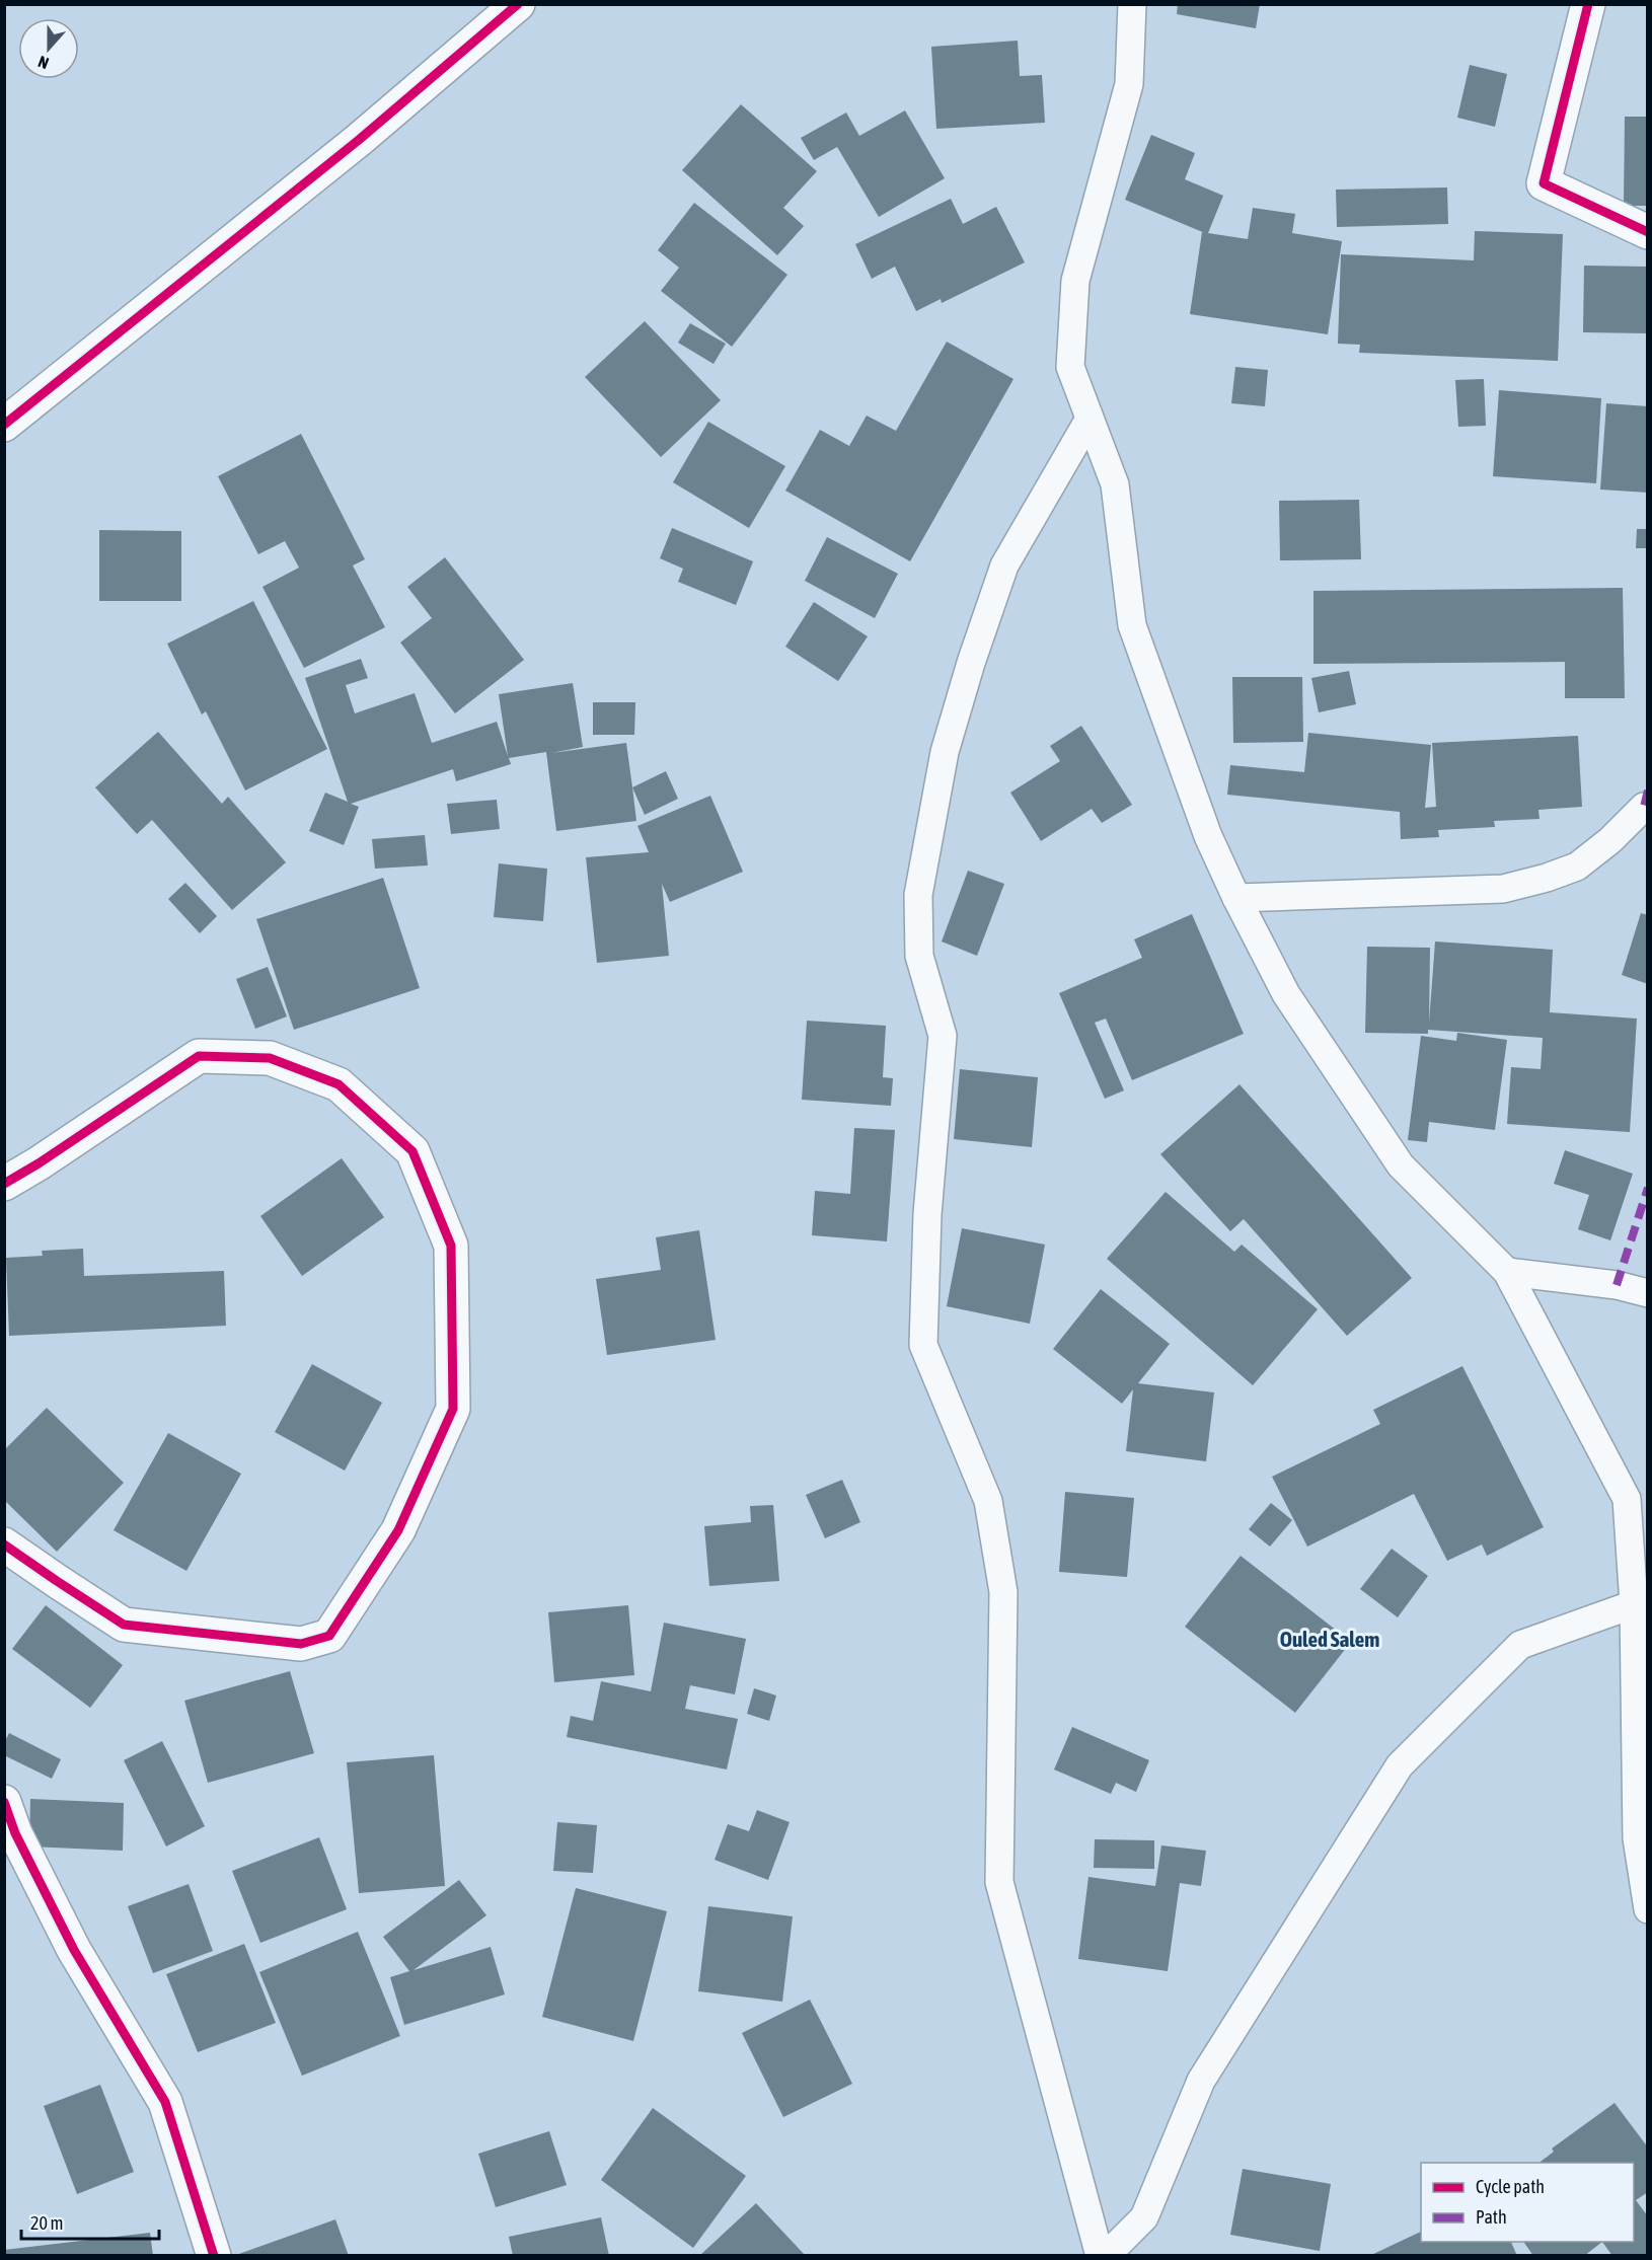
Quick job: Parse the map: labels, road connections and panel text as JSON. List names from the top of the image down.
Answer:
{
  "districts": ["Ouled Salem"],
  "legend": ["Cycle path", "Path"],
  "scale_bar": "20 m",
  "north": "bottom"
}
